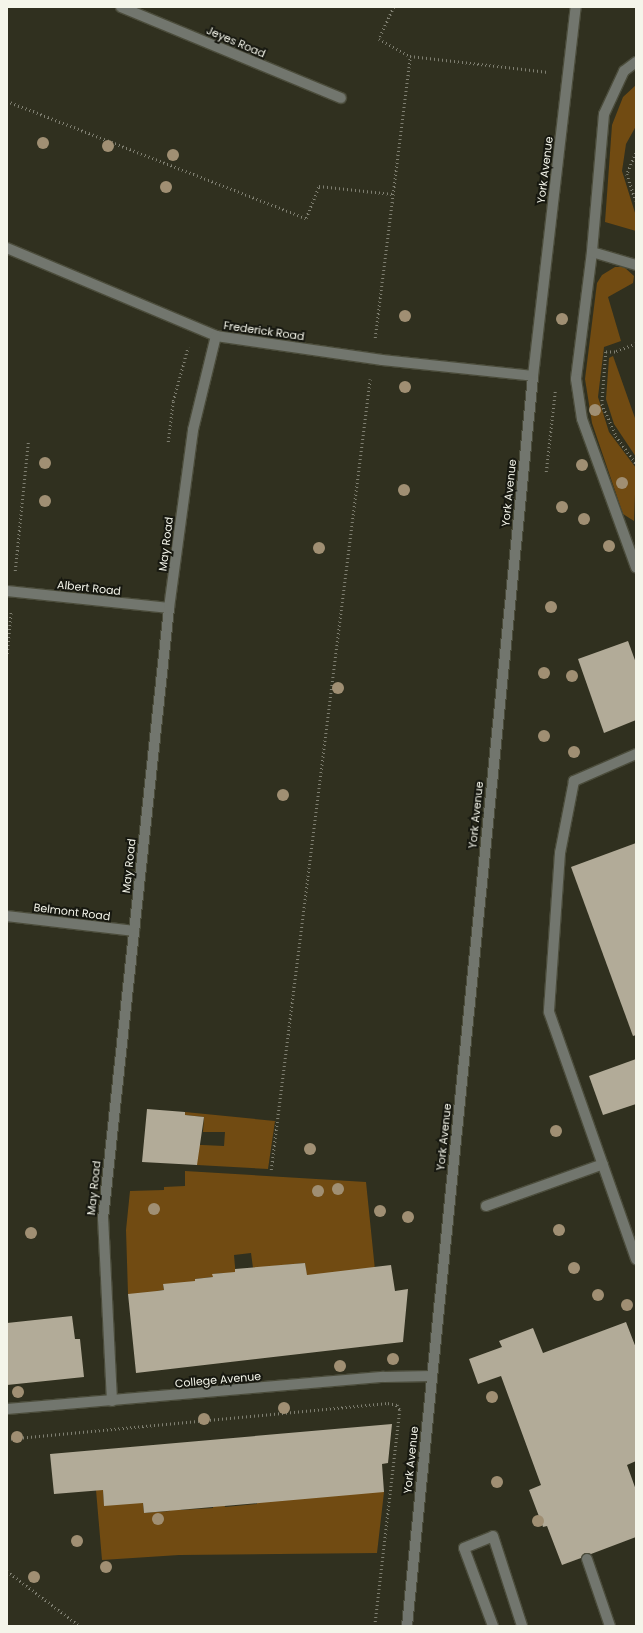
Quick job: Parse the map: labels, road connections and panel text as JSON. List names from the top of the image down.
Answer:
{
  "streets": {
    "street": [
      "Jeyes Road",
      "York Avenue",
      "Frederick Road",
      "May Road",
      "Albert Road",
      "Belmont Road",
      "College Avenue"
    ]
  },
  "crossings": [
    ["York Avenue", "Frederick Road"],
    ["York Avenue", "College Avenue"],
    ["Frederick Road", "May Road"],
    ["May Road", "Albert Road"],
    ["May Road", "Belmont Road"],
    ["May Road", "College Avenue"]
  ]
}
